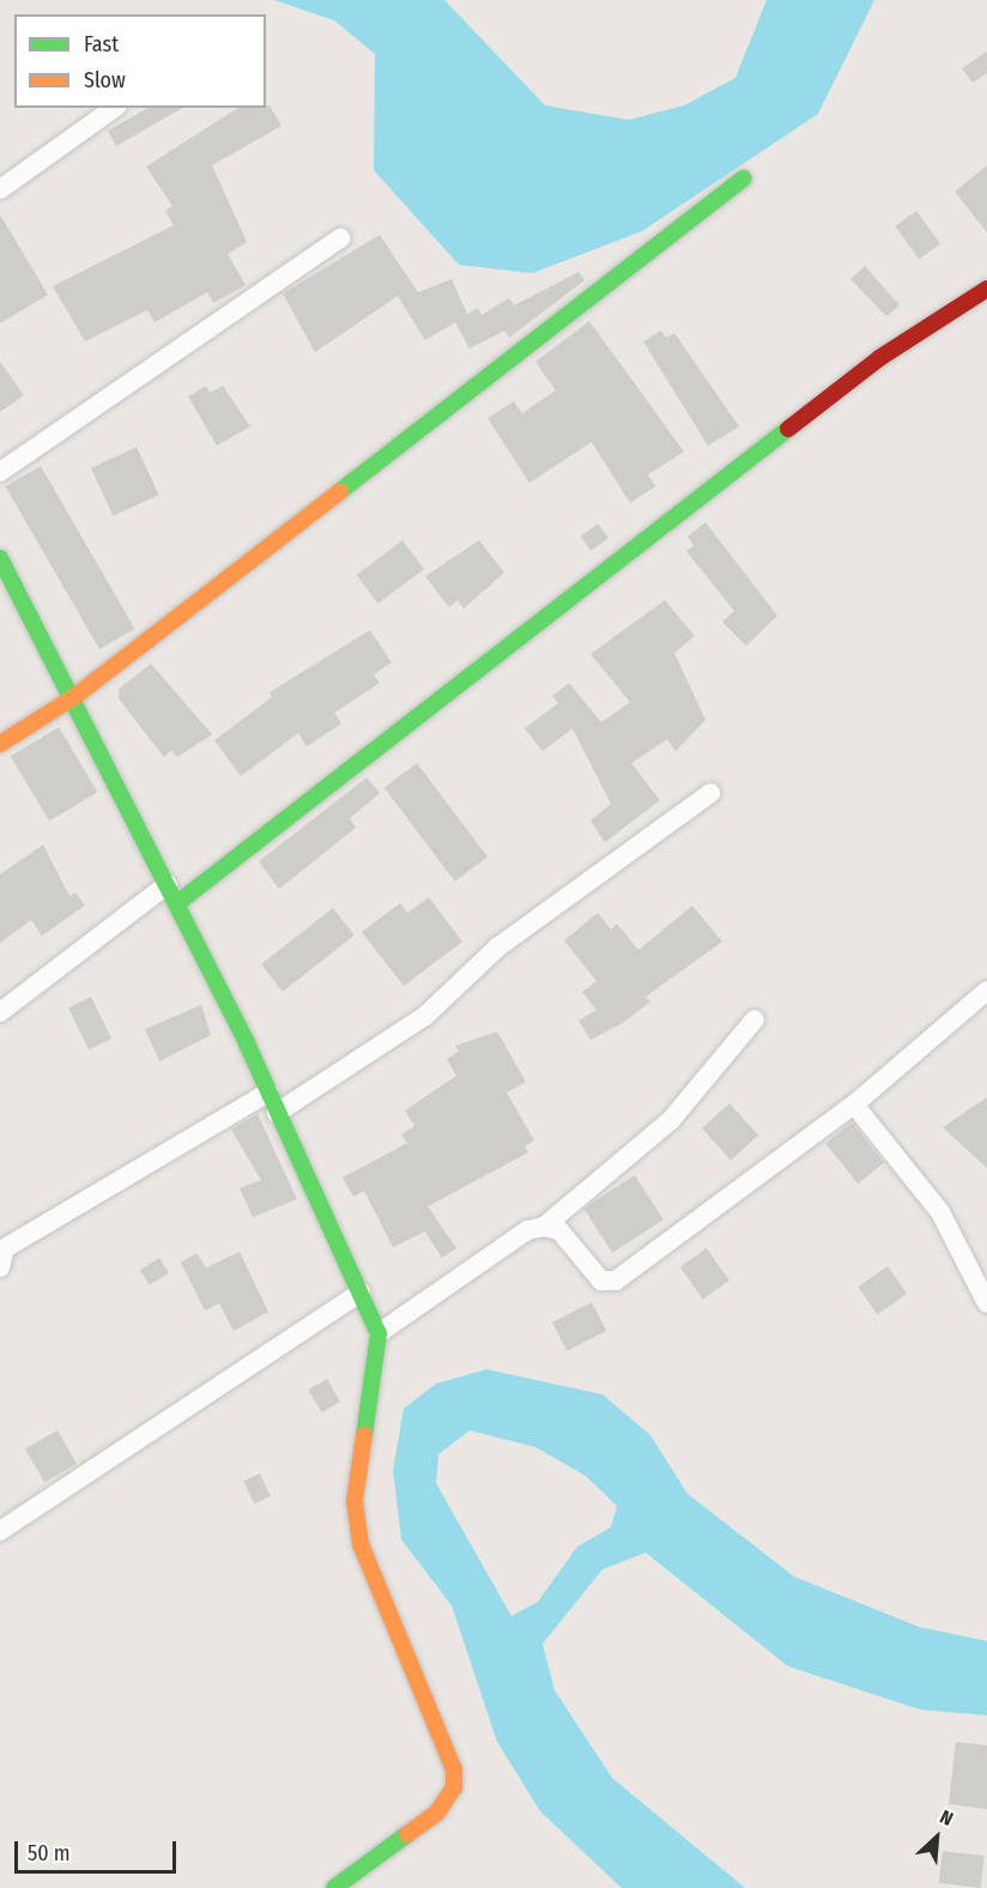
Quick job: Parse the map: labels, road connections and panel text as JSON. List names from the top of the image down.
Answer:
{
  "legend": ["Fast", "Slow"],
  "scale_bar": "50 m",
  "north": "top right"
}
